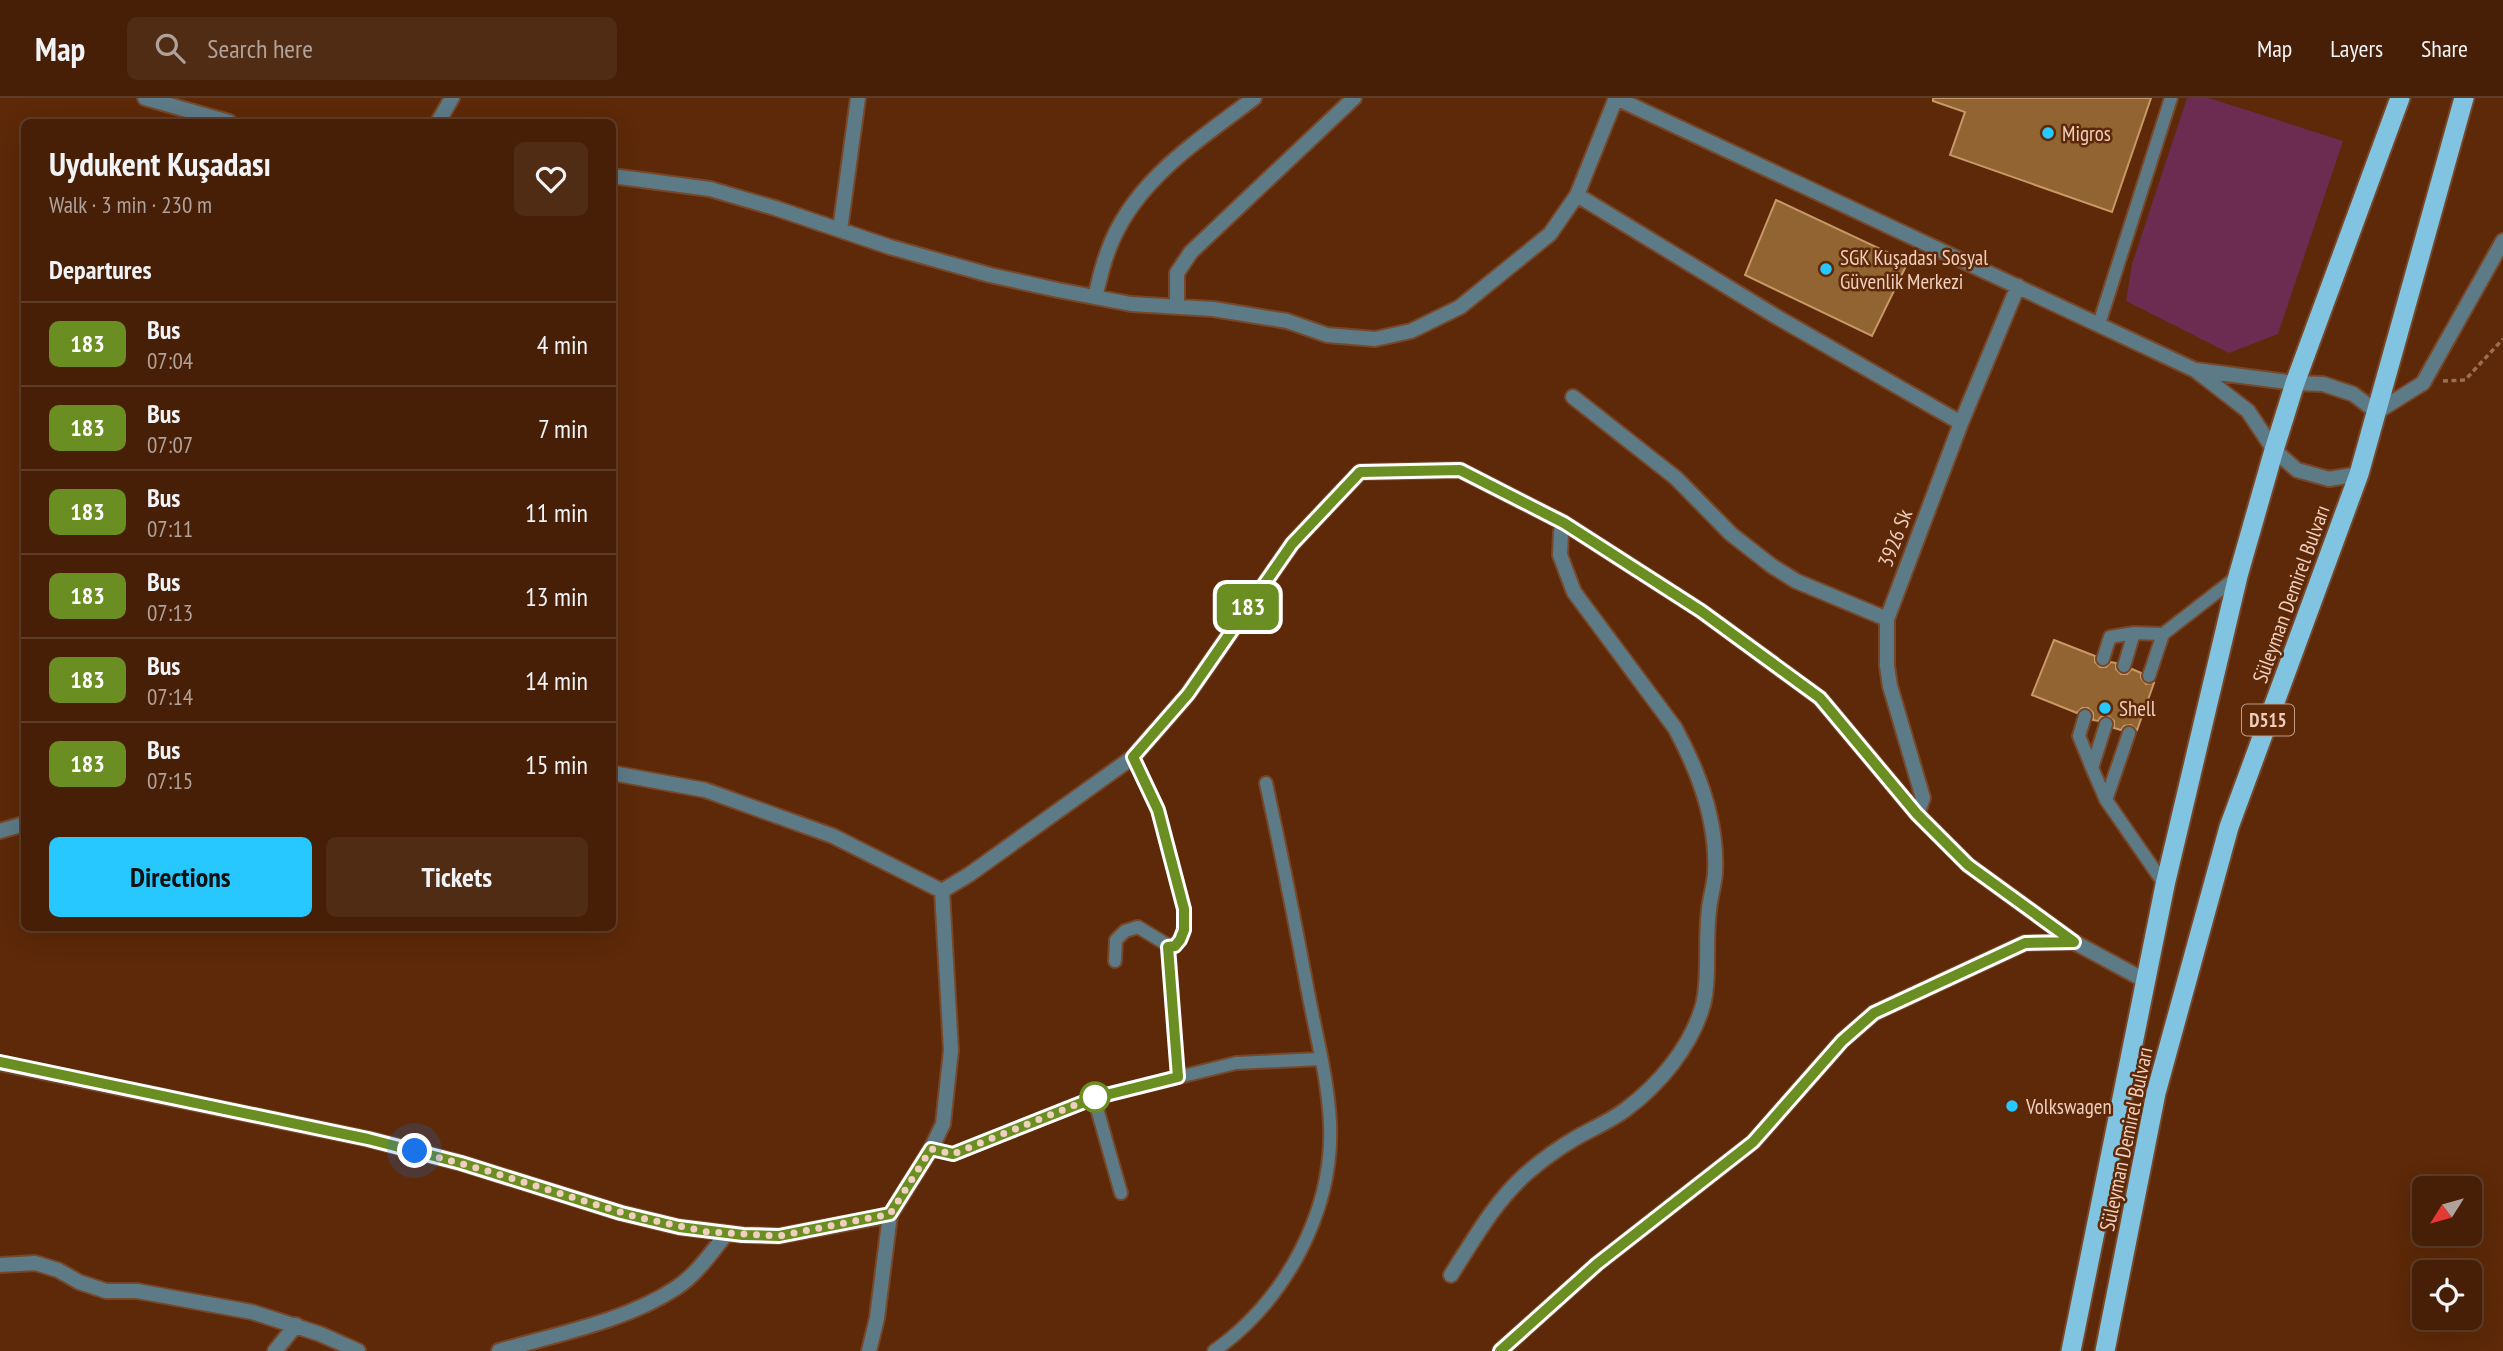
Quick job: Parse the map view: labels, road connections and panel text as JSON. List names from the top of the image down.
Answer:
{
  "streets": {
    "highway": ["Süleyman Demirel Bulvarı", "D515"],
    "street": ["3926 Sk"]
  },
  "places": [
    "Migros",
    "SGK Kuşadası Sosyal Güvenlik Merkezi",
    "Shell",
    "Volkswagen"
  ],
  "lines": ["bus line 183"],
  "north": "bottom left",
  "page": {
    "header": "Map",
    "search": "Search here",
    "nav": ["Map", "Layers", "Share"],
    "on_map": "183",
    "heading": [
      ["Uydukent Kuşadası", "Walk · 3 min · 230 m"],
      "Departures"
    ],
    "list": [
      {
        "mark": "183",
        "name": "Bus",
        "note": "07:04",
        "value": "4 min"
      },
      {
        "mark": "183",
        "name": "Bus",
        "note": "07:07",
        "value": "7 min"
      },
      {
        "mark": "183",
        "name": "Bus",
        "note": "07:11",
        "value": "11 min"
      },
      {
        "mark": "183",
        "name": "Bus",
        "note": "07:13",
        "value": "13 min"
      },
      {
        "mark": "183",
        "name": "Bus",
        "note": "07:14",
        "value": "14 min"
      },
      {
        "mark": "183",
        "name": "Bus",
        "note": "07:15",
        "value": "15 min"
      }
    ],
    "buttons": ["Directions", "Tickets"]
  }
}
